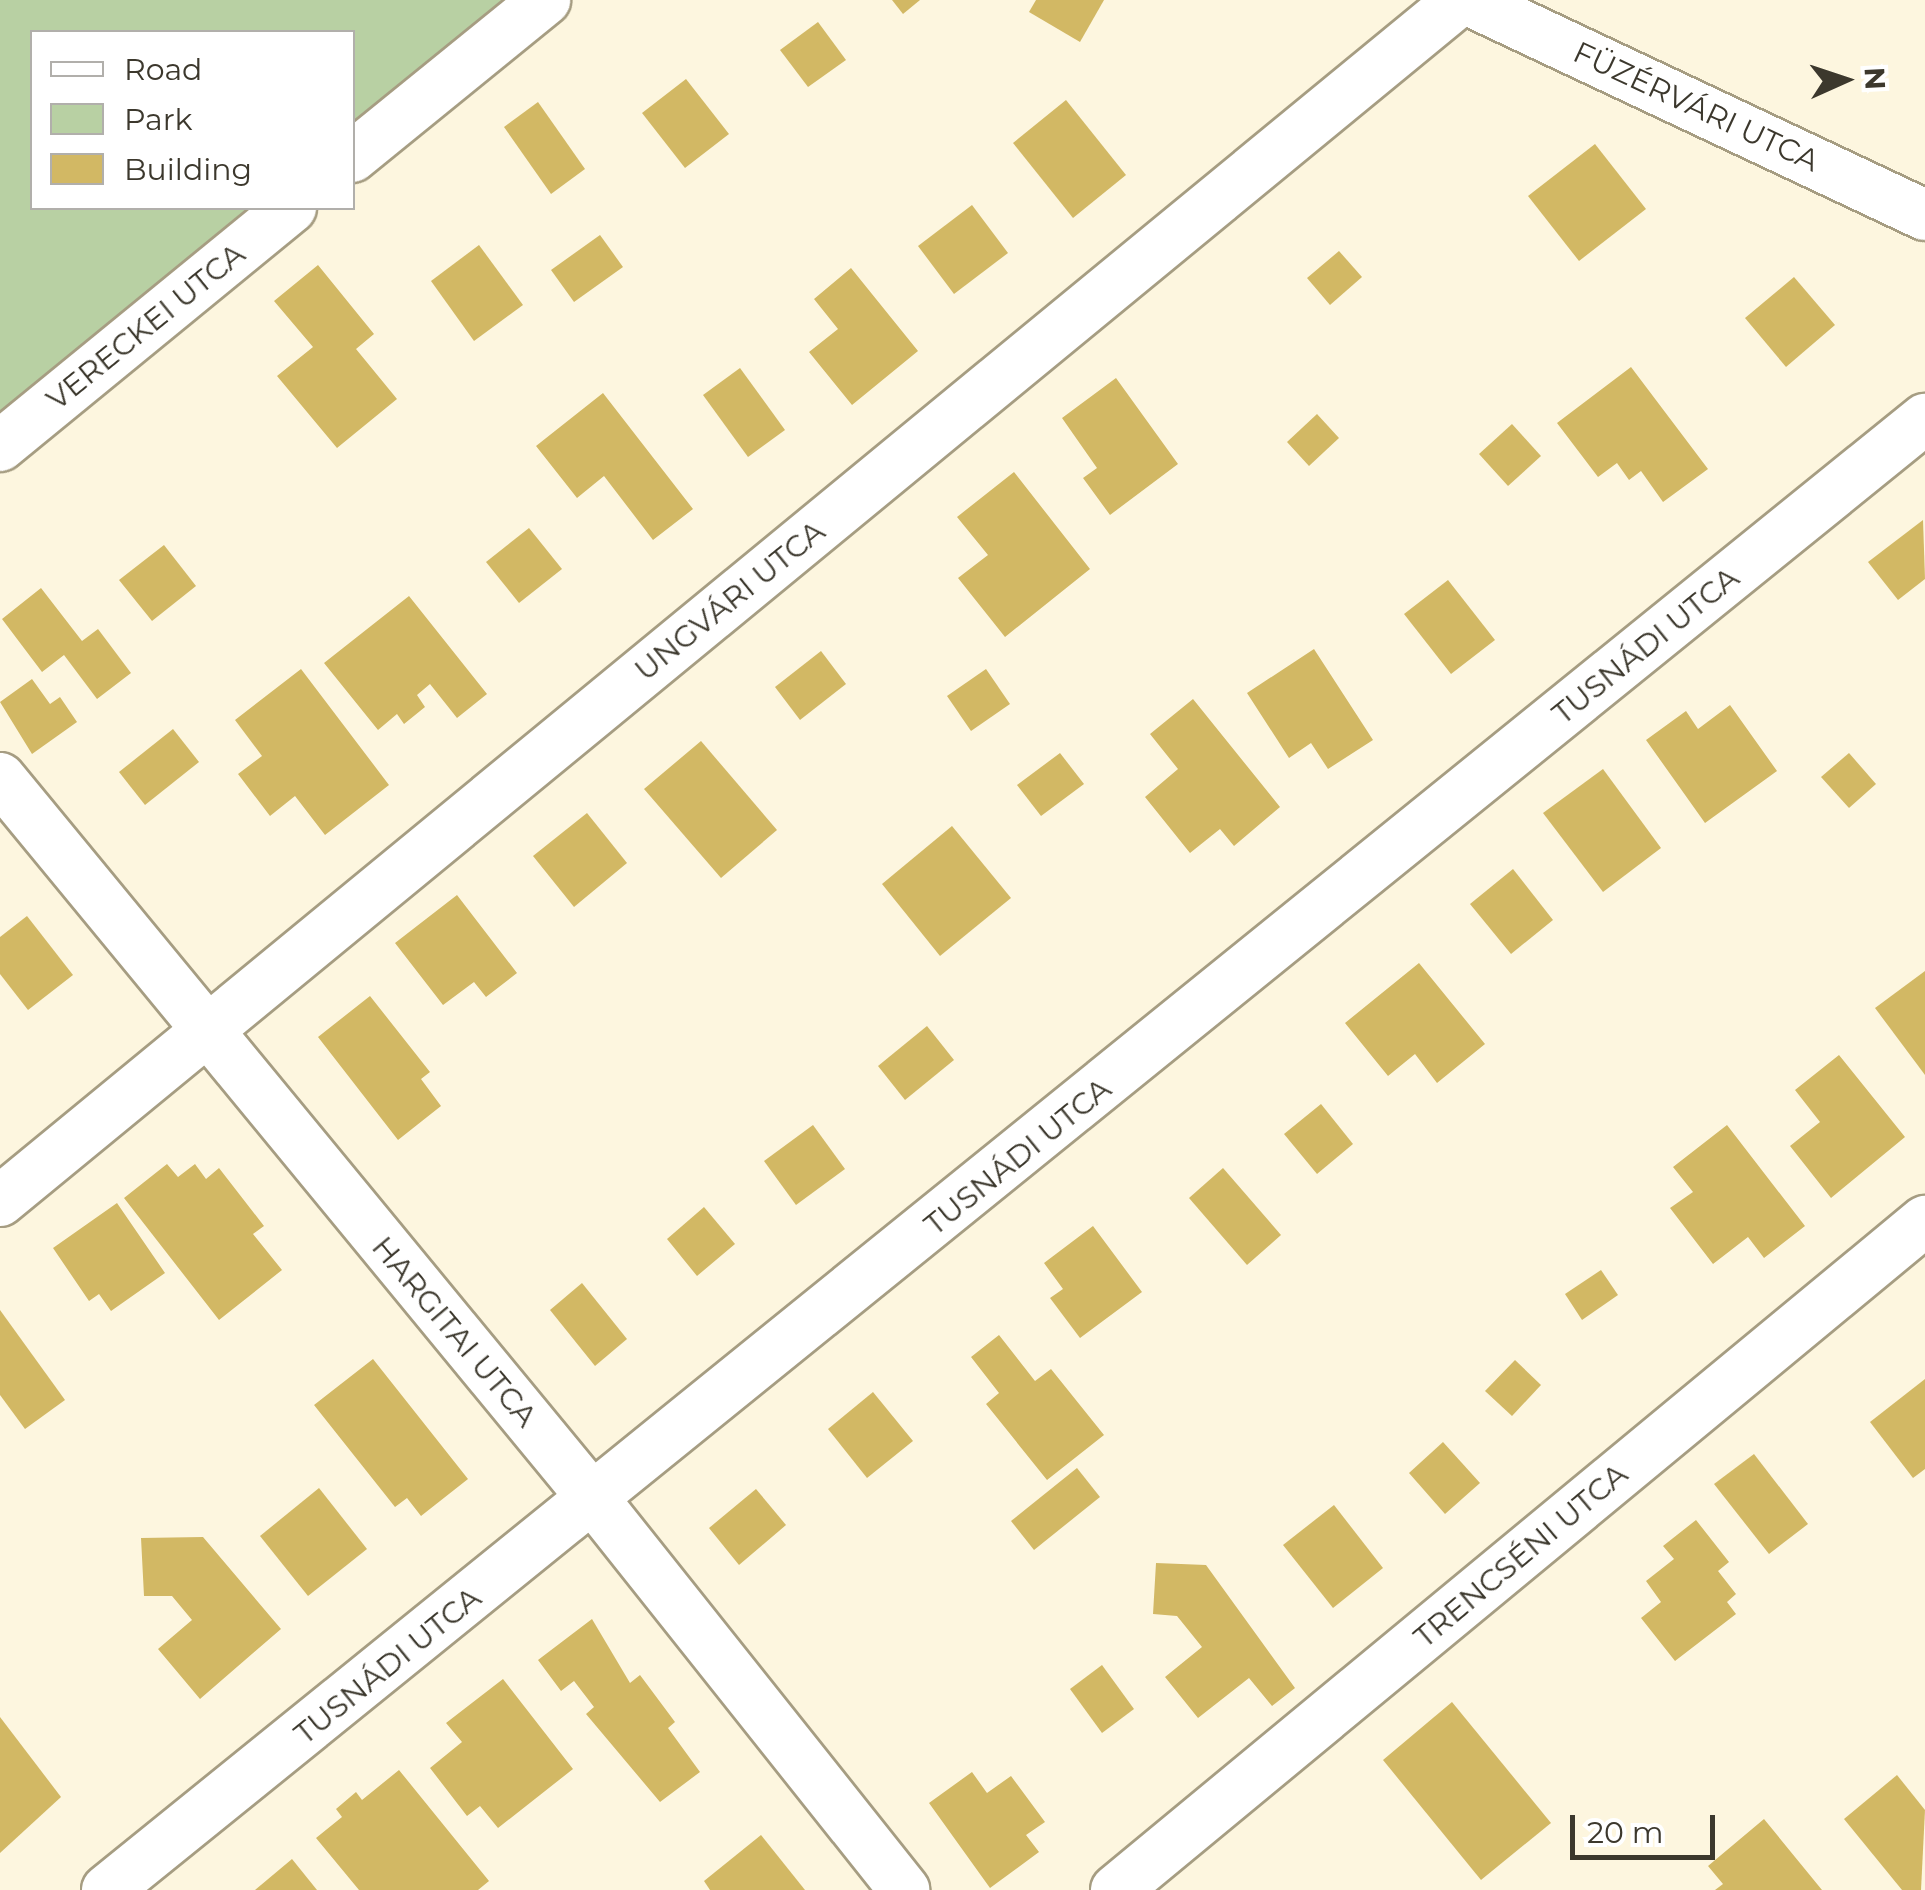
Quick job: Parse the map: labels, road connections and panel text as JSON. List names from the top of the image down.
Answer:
{
  "streets": {
    "street": [
      "FÜZÉRVÁRI UTCA",
      "VERECKEI UTCA",
      "UNGVÁRI UTCA",
      "TUSNÁDI UTCA",
      "HARGITAI UTCA",
      "TRENCSÉNI UTCA"
    ]
  },
  "crossings": [
    ["UNGVÁRI UTCA", "HARGITAI UTCA"],
    ["TUSNÁDI UTCA", "HARGITAI UTCA"]
  ],
  "legend": ["Road", "Park", "Building"],
  "scale_bar": "20 m",
  "north": "right"
}
